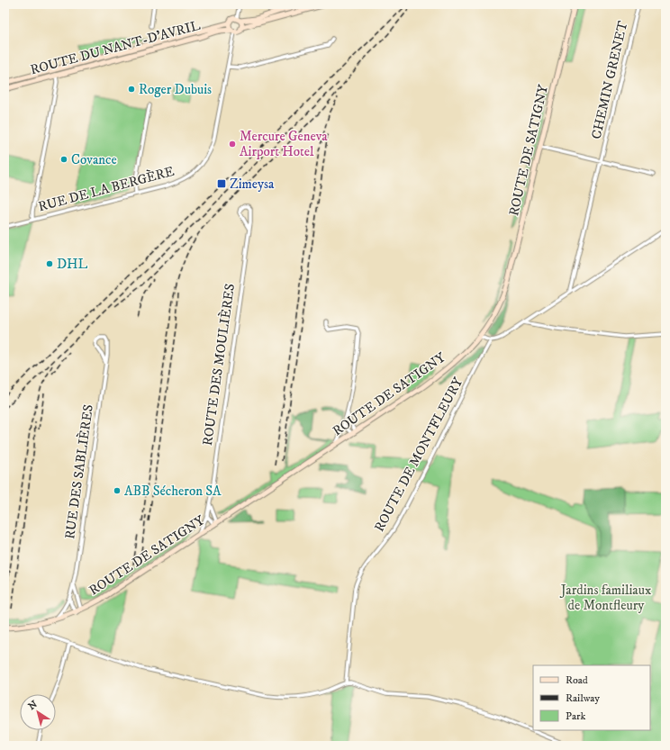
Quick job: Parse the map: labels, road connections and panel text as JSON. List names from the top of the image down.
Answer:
{
  "streets": {
    "street": [
      "ROUTE DU NANT-D'AVRIL",
      "CHEMIN GRENET",
      "ROUTE DE SATIGNY",
      "RUE DE LA BERGÈRE",
      "ROUTE DES MOULIÈRES",
      "ROUTE DE MONTFLEURY",
      "RUE DES SABLIÈRES"
    ]
  },
  "crossings": [
    ["ROUTE DU NANT-D'AVRIL", "RUE DE LA BERGÈRE"],
    ["CHEMIN GRENET", "ROUTE DE SATIGNY"],
    ["ROUTE DE SATIGNY", "RUE DES SABLIÈRES"]
  ],
  "parks": ["Jardins familiaux de Montfleury"],
  "places": {
    "other": [
      "Roger Dubuis",
      "Mercure Geneva Airport Hotel",
      "Covance",
      "DHL",
      "ABB Sécheron SA"
    ],
    "transit": ["Zimeysa"]
  },
  "legend": ["Road", "Railway", "Park"],
  "north": "top left"
}
